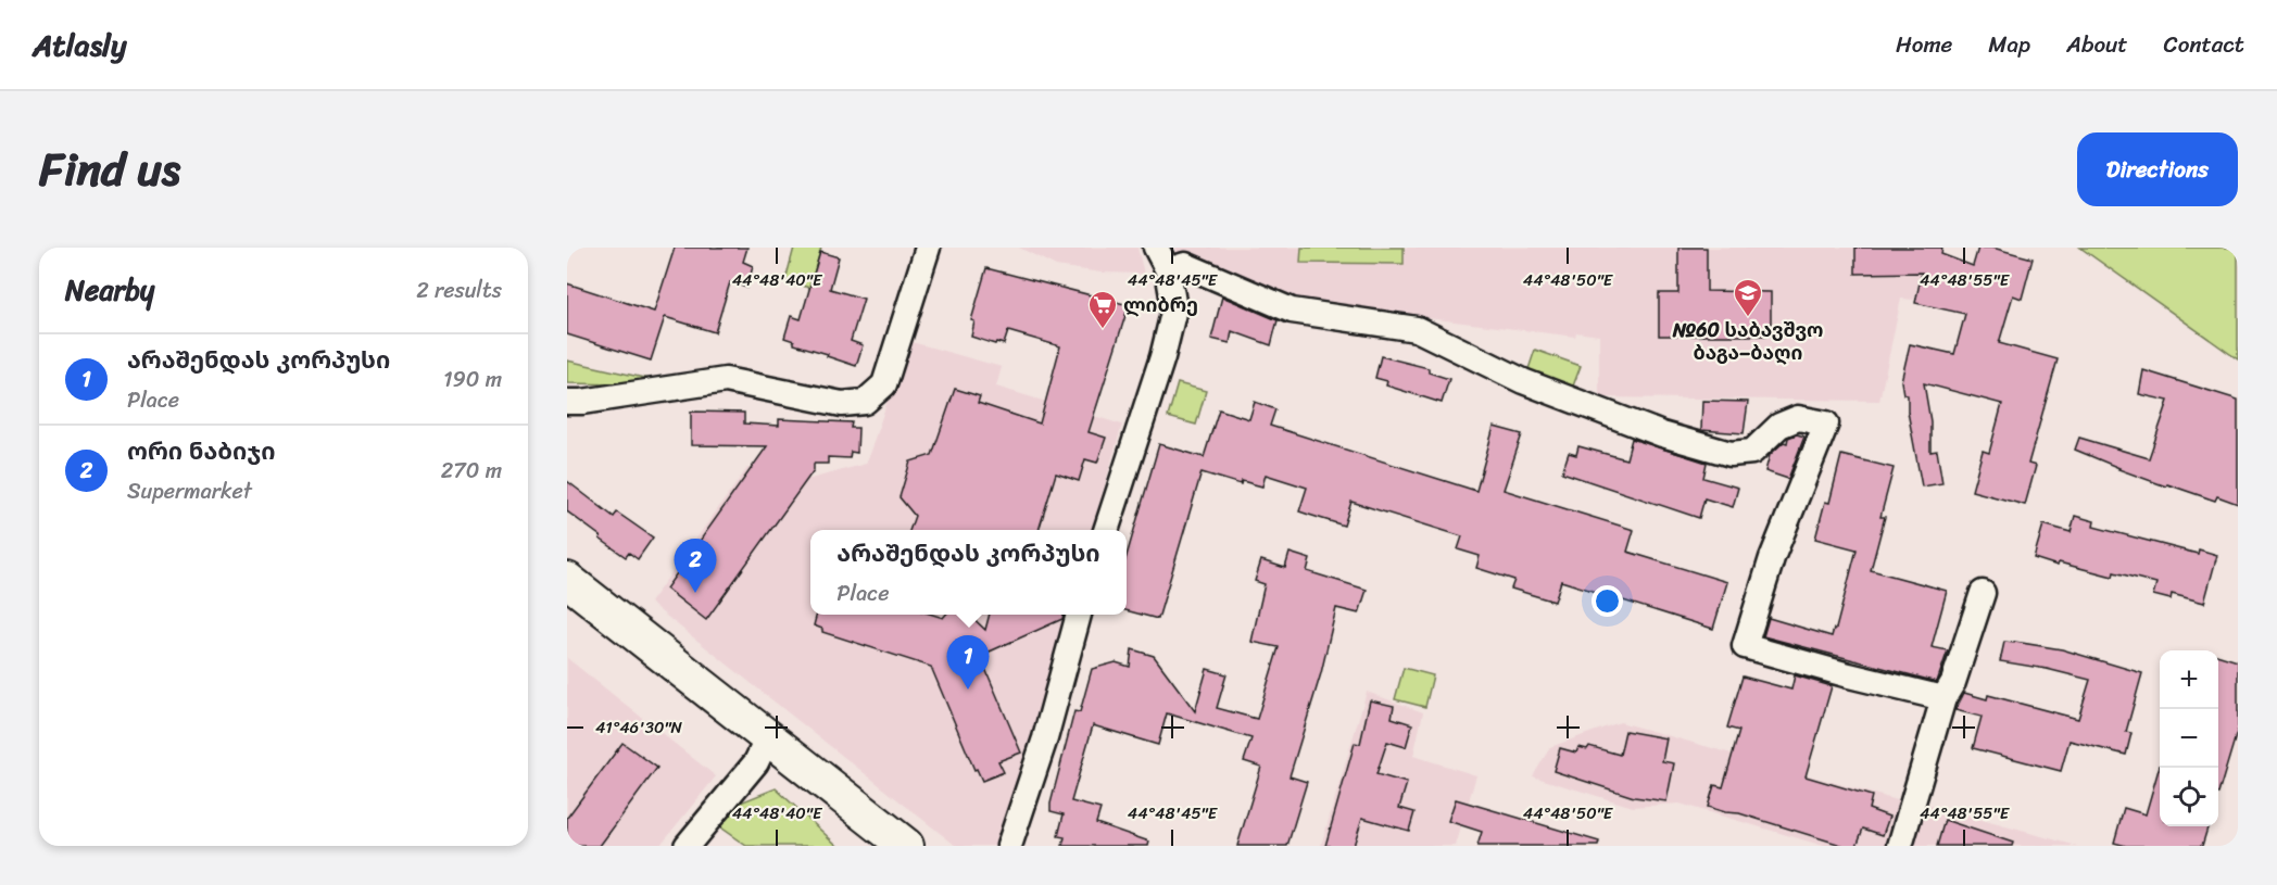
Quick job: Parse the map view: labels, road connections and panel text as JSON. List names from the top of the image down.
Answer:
{
  "places": {
    "school or university": ["№60 საბავშვო ბაგა–ბაღი"],
    "supermarket": ["ლიბრე"]
  },
  "page": {
    "header": "Atlasly",
    "nav": [
      "Home",
      "Map",
      "About",
      "Contact"
    ],
    "title": "Find us",
    "buttons": "Directions",
    "heading": ["Nearby", "2 results"],
    "list": [
      {
        "mark": "1",
        "name": "არაშენდას კორპუსი",
        "note": "Place",
        "value": "190 m"
      },
      {
        "mark": "2",
        "name": "ორი ნაბიჯი",
        "note": "Supermarket",
        "value": "270 m"
      }
    ],
    "popup": ["არაშენდას კორპუსი", "Place"],
    "pins": ["2", "1"],
    "map_buttons": ["+", "−"]
  },
  "coordinates": [
    "44°48'40\"E",
    "44°48'45\"E",
    "44°48'50\"E",
    "44°48'55\"E",
    "41°46'30\"N"
  ]
}
